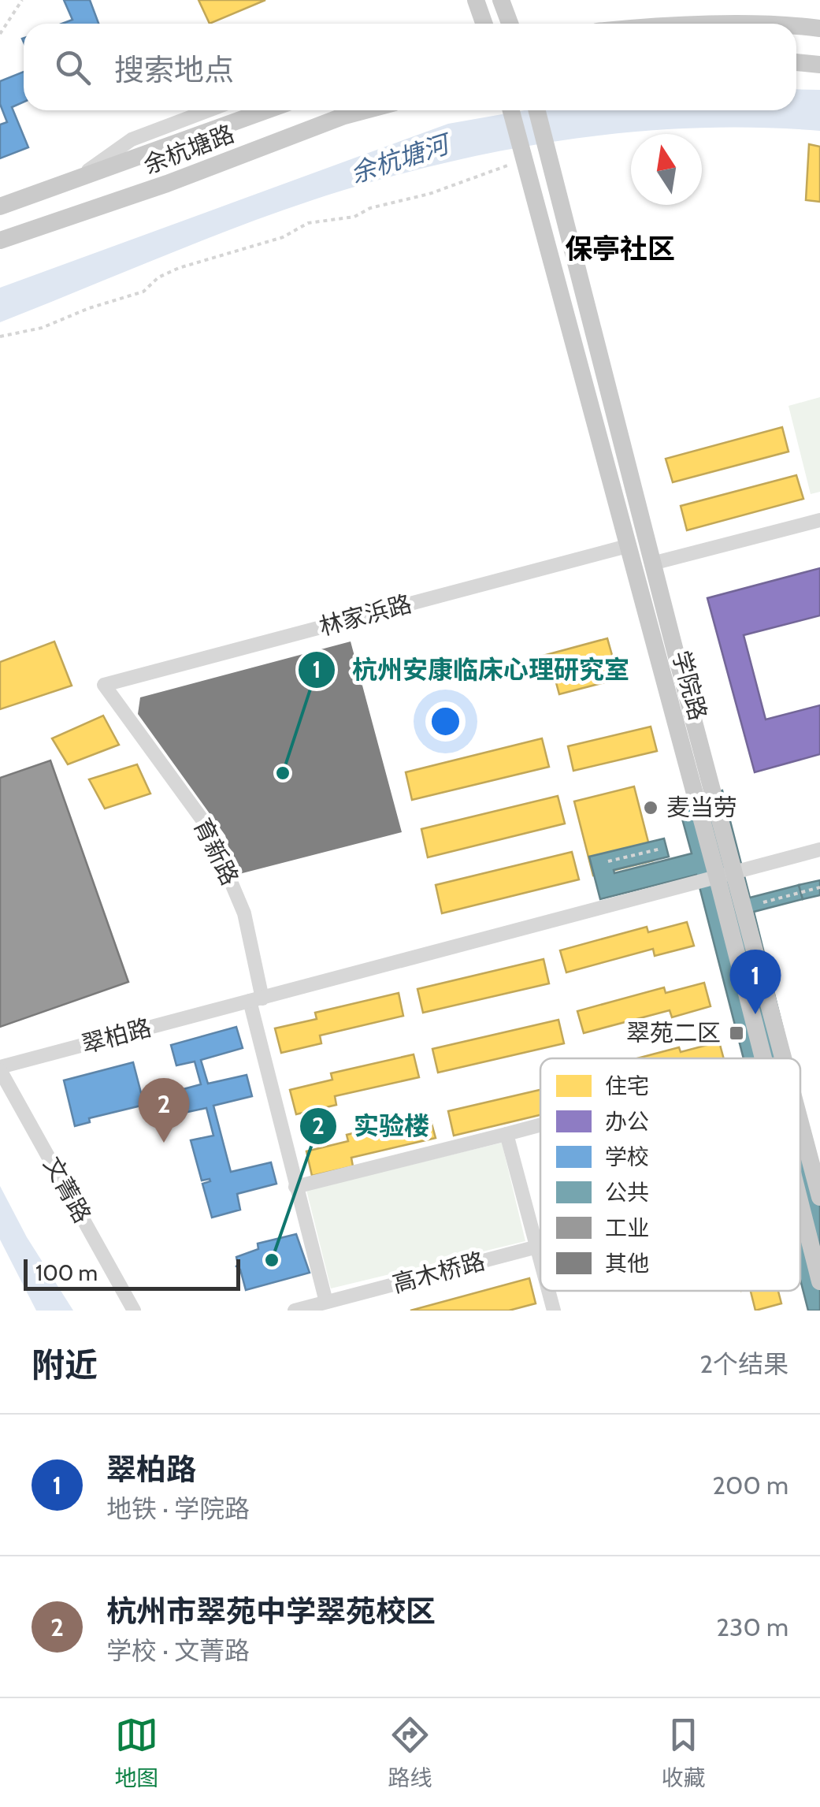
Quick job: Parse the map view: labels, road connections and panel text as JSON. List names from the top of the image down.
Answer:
{
  "streets": {
    "main road": ["余杭塘路", "学院路"],
    "street": [
      "林家浜路",
      "育新路",
      "翠柏路",
      "文菁路",
      "高木桥路"
    ]
  },
  "crossings": [
    ["林家浜路", "学院路"],
    ["林家浜路", "育新路"],
    ["学院路", "翠柏路"],
    ["育新路", "翠柏路"],
    ["育新路", "高木桥路"],
    ["翠柏路", "文菁路"]
  ],
  "districts": ["保亭社区"],
  "water": ["余杭塘河"],
  "places": {
    "other": ["杭州安康临床心理研究室", "麦当劳", "实验楼"],
    "transit": ["翠苑二区"]
  },
  "legend": [
    "住宅",
    "办公",
    "学校",
    "公共",
    "工业",
    "其他"
  ],
  "scale_bar": "100 m",
  "north": "top",
  "page": {
    "search": "搜索地点",
    "pins": ["1", "2"],
    "scale": "100 m",
    "heading": ["附近", "2个结果"],
    "list": [
      {
        "mark": "1",
        "name": "翠柏路",
        "note": "地铁 · 学院路",
        "value": "200 m"
      },
      {
        "mark": "2",
        "name": "杭州市翠苑中学翠苑校区",
        "note": "学校 · 文菁路",
        "value": "230 m"
      }
    ],
    "nav": ["地图", "路线", "收藏"]
  }
}
